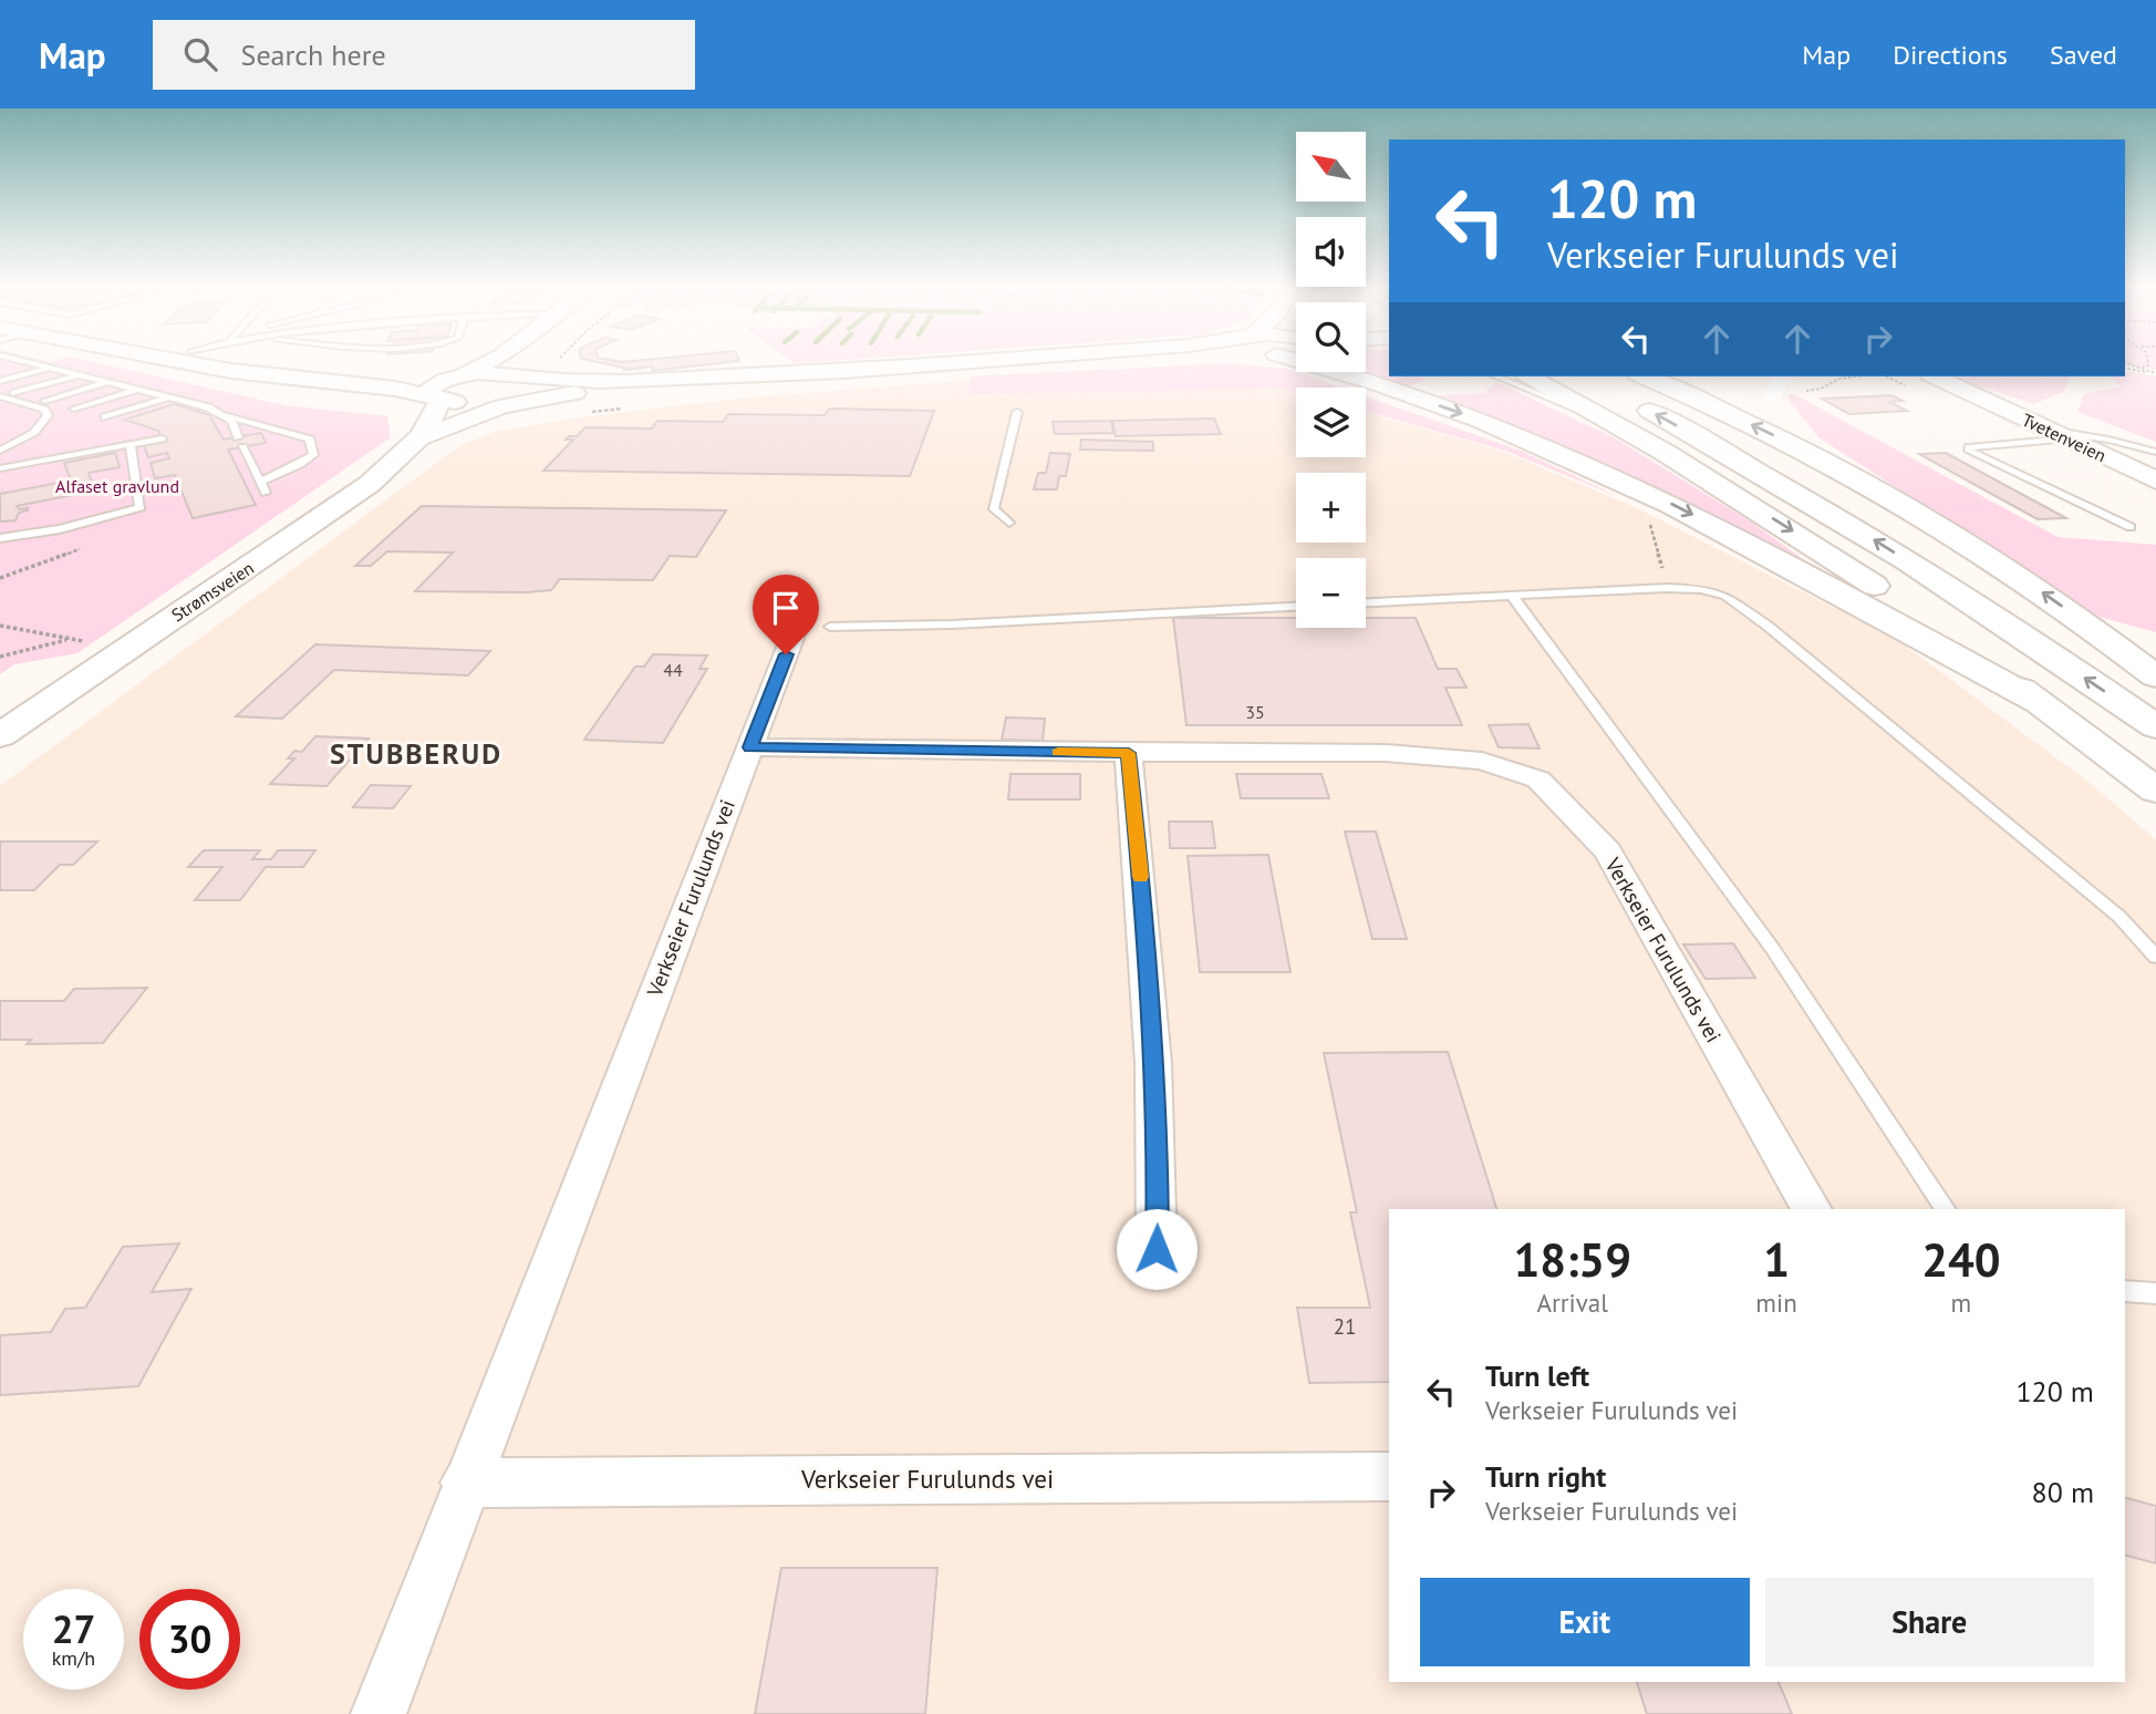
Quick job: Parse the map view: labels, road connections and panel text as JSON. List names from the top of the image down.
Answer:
{
  "streets": {
    "main road": ["Tvetenveien", "Strømsveien"],
    "street": ["Verkseier Furulunds vei"]
  },
  "districts": ["STUBBERUD"],
  "parks": ["Alfaset gravlund"],
  "house_numbers": ["44", "35", "21"],
  "north": "top left",
  "page": {
    "header": "Map",
    "search": "Search here",
    "nav": ["Map", "Directions", "Saved"],
    "map_buttons": ["+", "−"],
    "turn": ["120 m", "Verkseier Furulunds vei"],
    "eta": [
      "18:59",
      "Arrival",
      "1",
      "min",
      "240",
      "m"
    ],
    "list": [
      {
        "name": "Turn left",
        "note": "Verkseier Furulunds vei",
        "value": "120 m"
      },
      {
        "name": "Turn right",
        "note": "Verkseier Furulunds vei",
        "value": "80 m"
      }
    ],
    "buttons": ["Exit", "Share"],
    "speed": "27 km/h",
    "limit": "30"
  }
}
